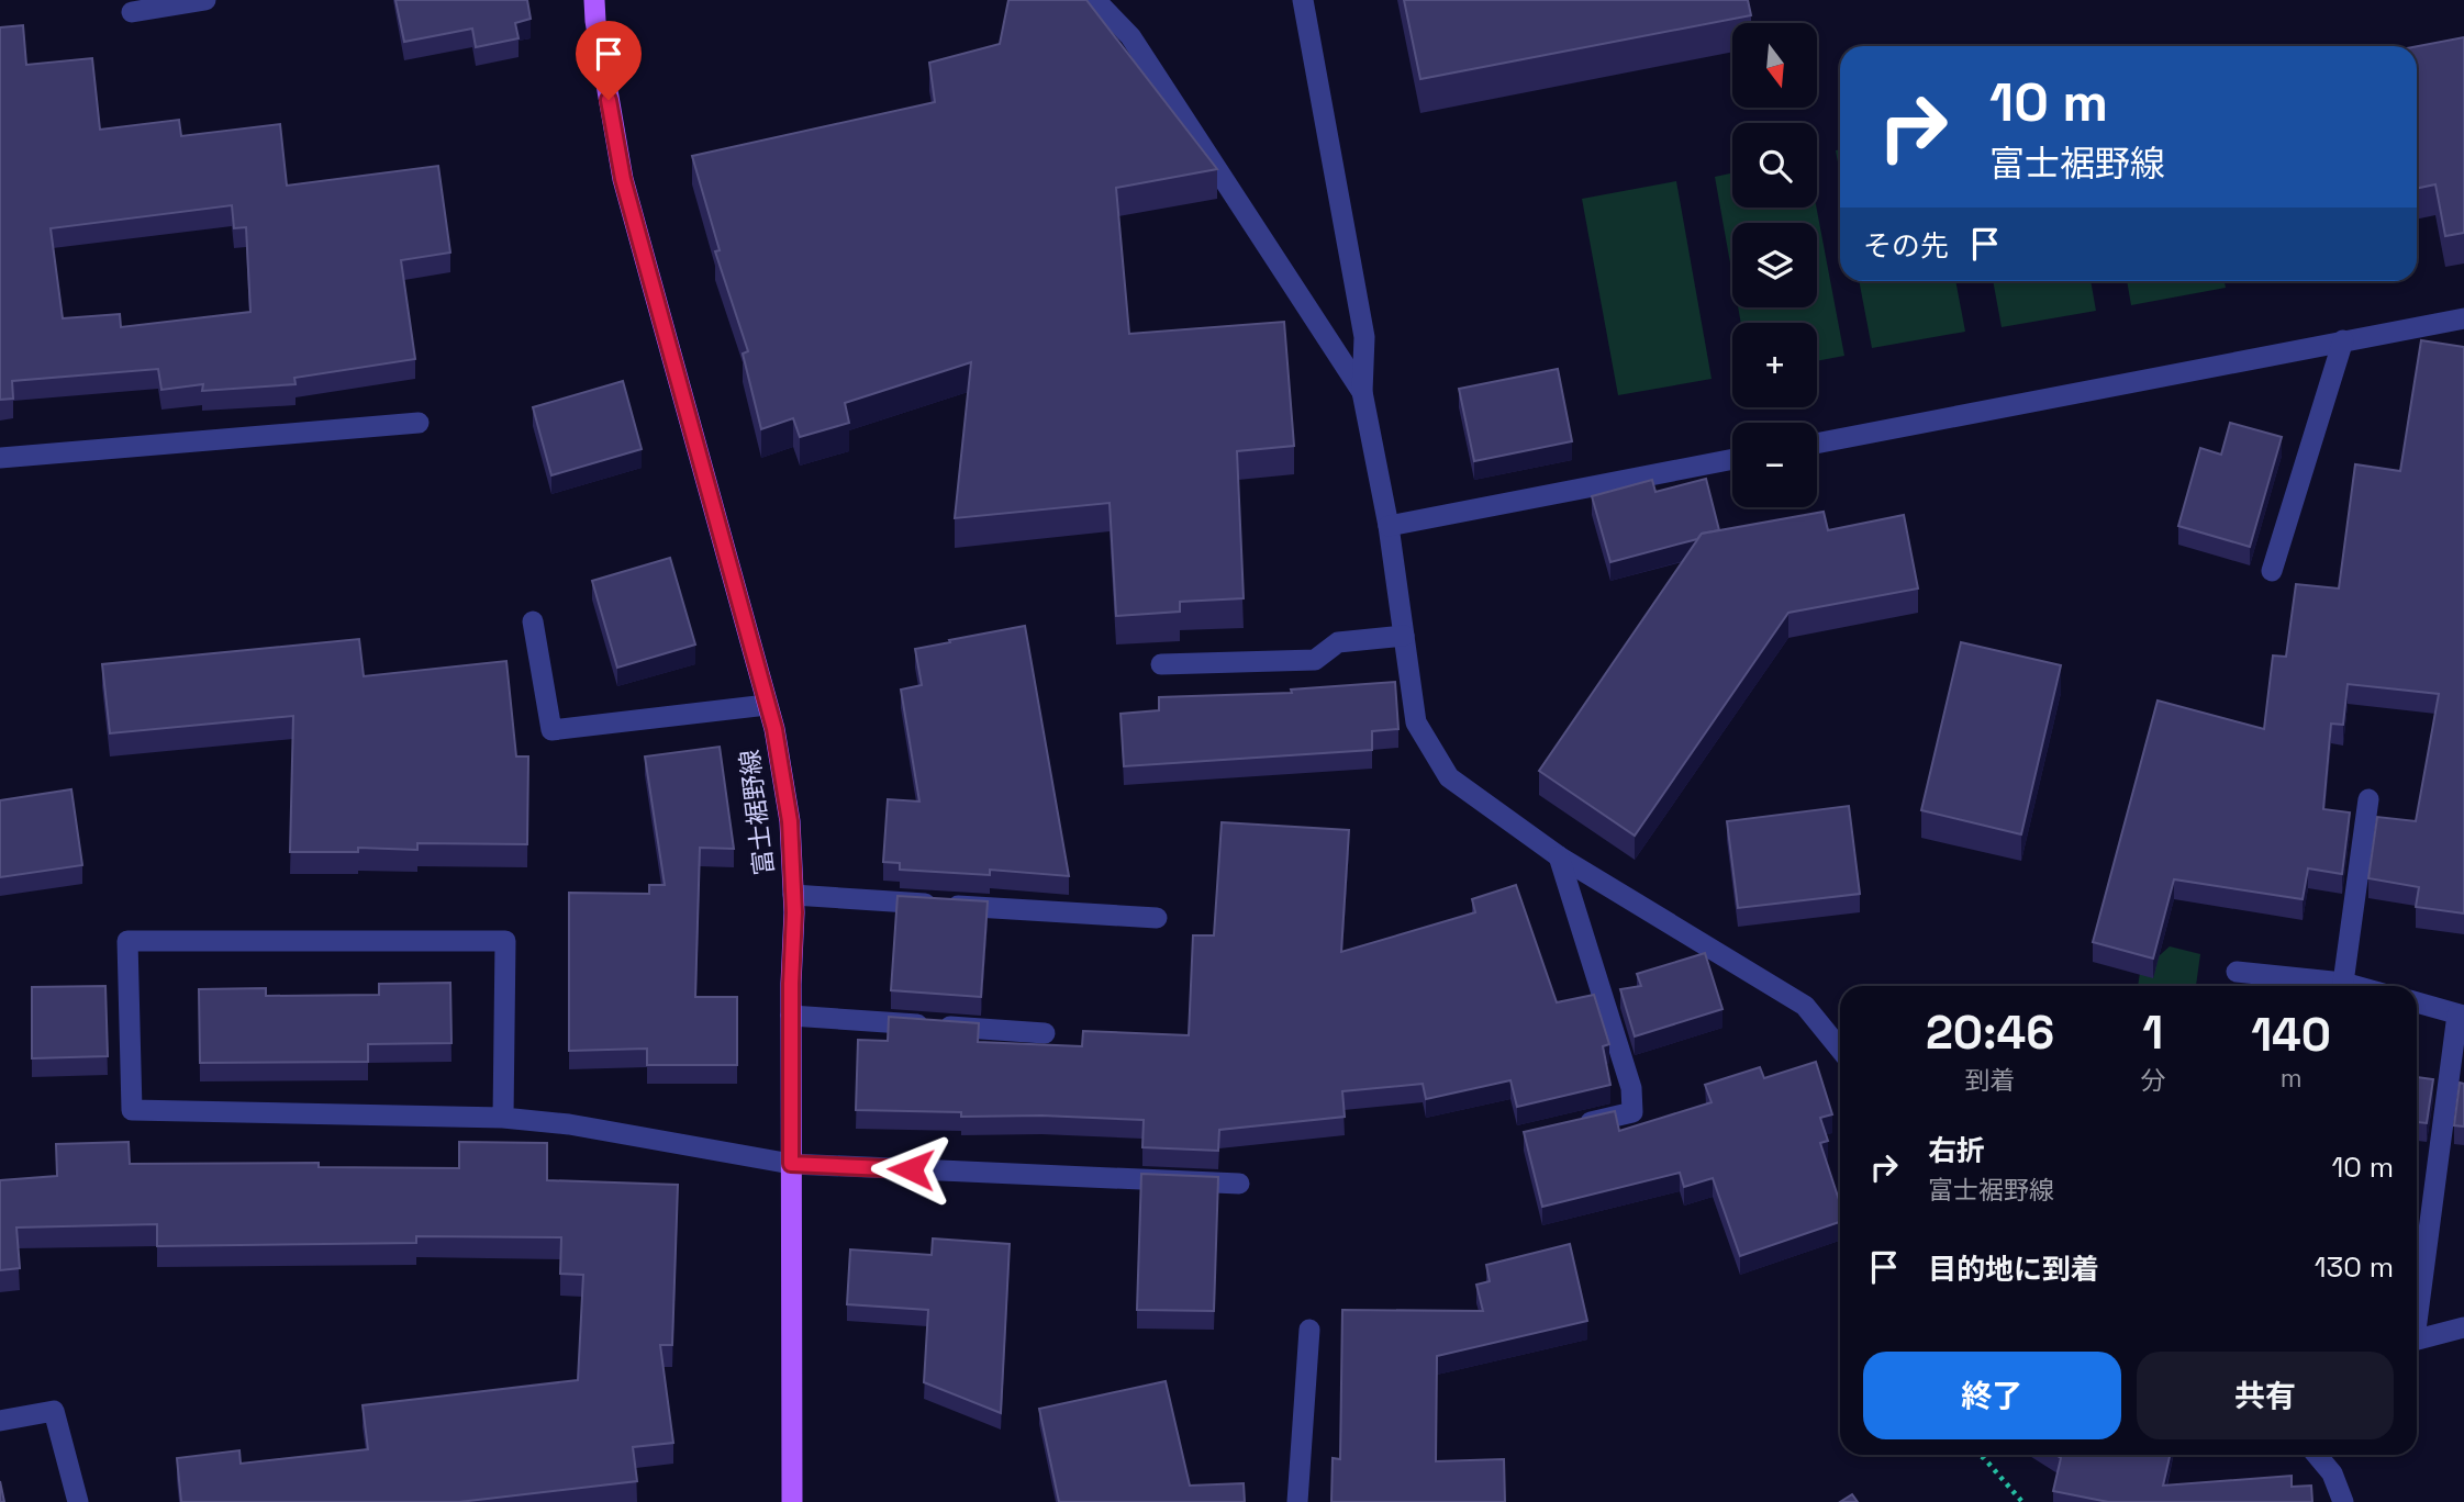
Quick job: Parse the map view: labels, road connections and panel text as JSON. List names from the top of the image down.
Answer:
{
  "streets": {
    "main road": ["富士裾野線"]
  },
  "north": "bottom",
  "page": {
    "map_buttons": ["+", "−"],
    "turn": ["10 m", "富士裾野線"],
    "then": "その先",
    "eta": [
      "20:46",
      "到着",
      "1",
      "分",
      "140",
      "m"
    ],
    "list": [
      {
        "name": "右折",
        "note": "富士裾野線",
        "value": "10 m"
      },
      {
        "name": "目的地に到着",
        "value": "130 m"
      }
    ],
    "buttons": ["終了", "共有"]
  }
}
